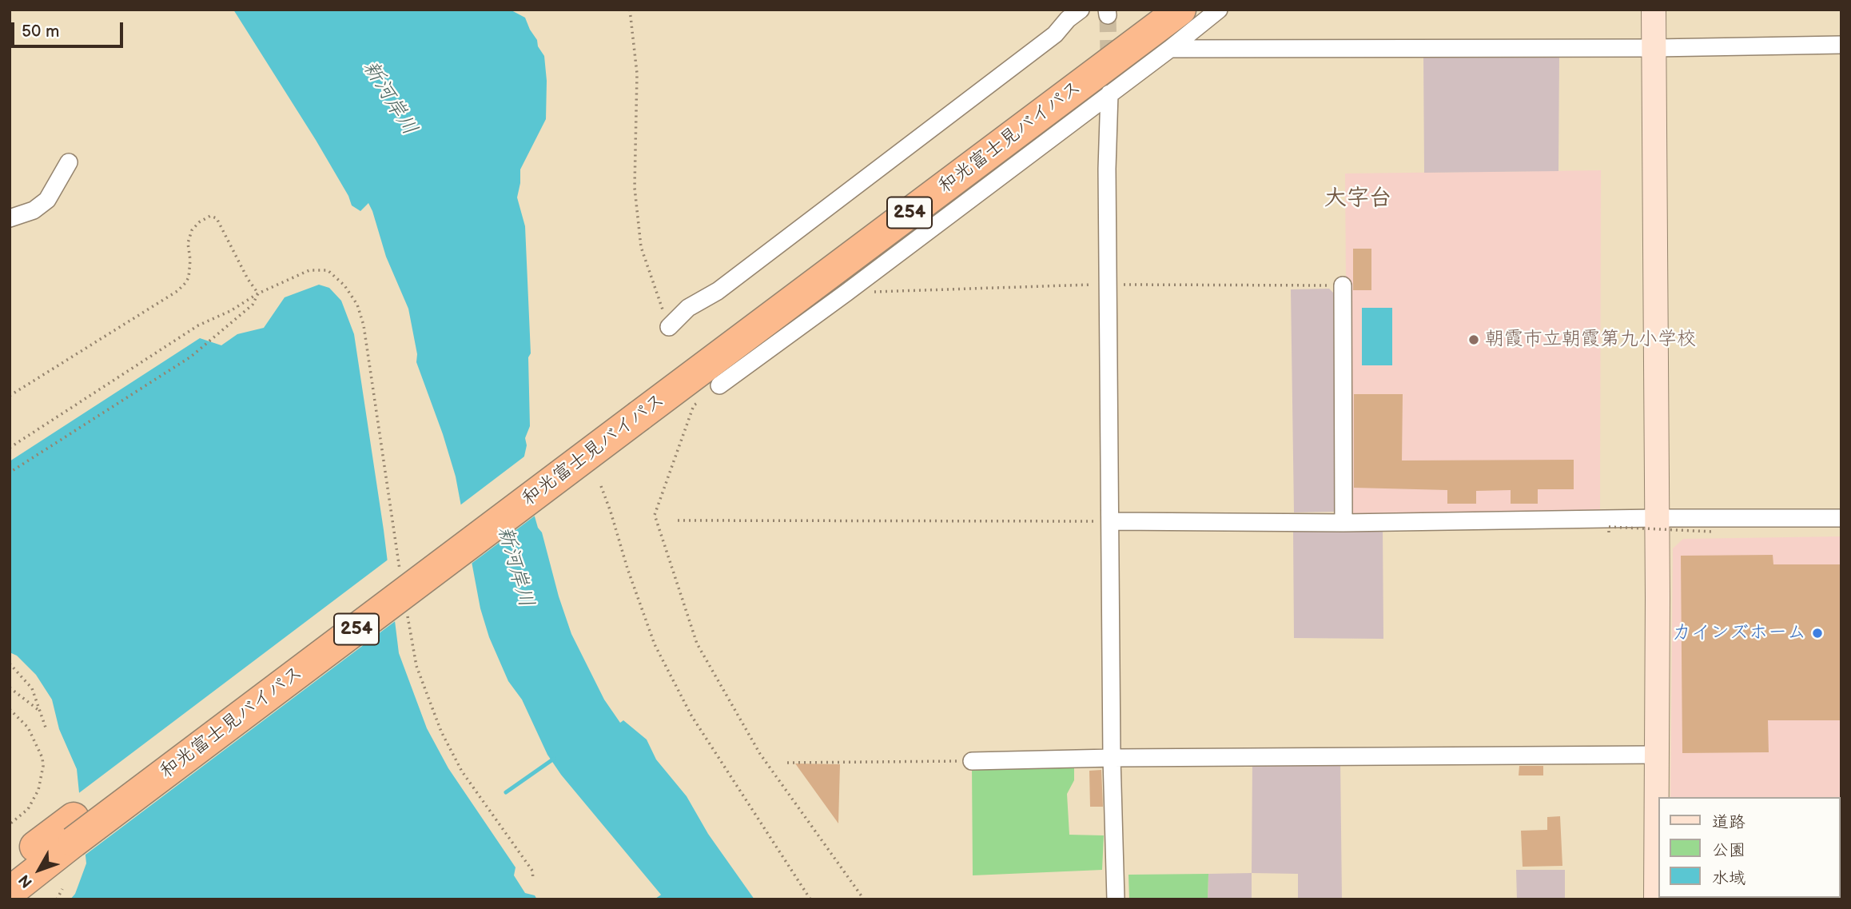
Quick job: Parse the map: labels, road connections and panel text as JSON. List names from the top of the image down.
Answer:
{
  "streets": {
    "highway": ["和光富士見バイパス", "254"]
  },
  "districts": ["大字台"],
  "water": ["新河岸川"],
  "places": ["朝霞市立朝霞第九小学校", "カインズホーム"],
  "legend": ["道路", "公園", "水域"],
  "scale_bar": "50 m",
  "north": "bottom left"
}
